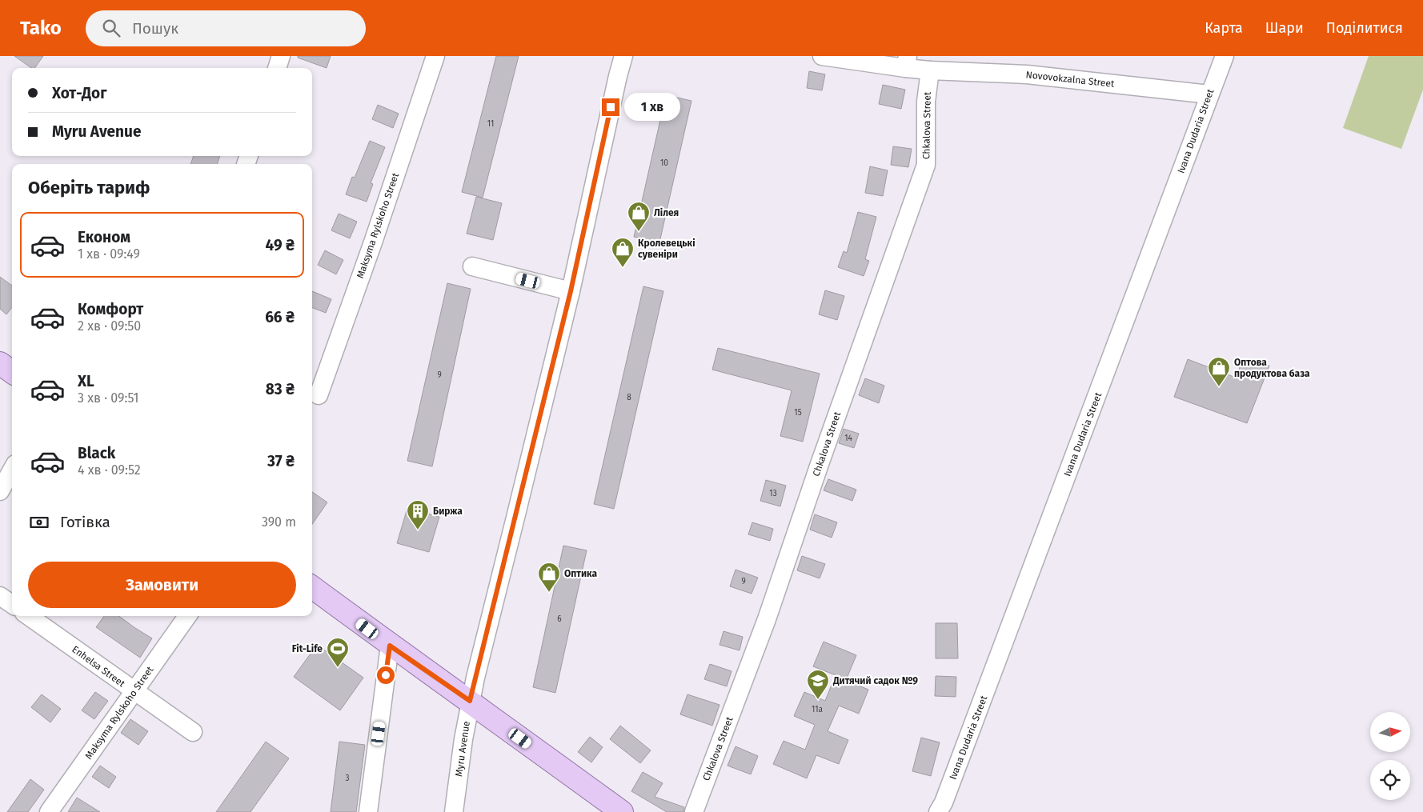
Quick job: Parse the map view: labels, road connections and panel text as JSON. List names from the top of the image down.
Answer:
{
  "streets": {
    "street": [
      "Novovokzalna Street",
      "Chkalova Street",
      "Ivana Dudaria Street",
      "Maksyma Rylskoho Street",
      "Enhelsa Street",
      "Myru Avenue"
    ]
  },
  "crossings": [
    ["Novovokzalna Street", "Chkalova Street"],
    ["Novovokzalna Street", "Ivana Dudaria Street"],
    ["Maksyma Rylskoho Street", "Enhelsa Street"]
  ],
  "places": {
    "shop": [
      "Лілея",
      "Кролевецькі сувеніри",
      "Оптова продуктова база",
      "Оптика"
    ],
    "building": ["Биржа"],
    "sports": ["Fit-Life"],
    "school or university": ["Дитячий садок №9"]
  },
  "house_numbers": [
    "11",
    "10",
    "9",
    "8",
    "15",
    "14",
    "13",
    "9",
    "6",
    "11а",
    "3"
  ],
  "north": "right",
  "page": {
    "header": "Tako",
    "search": "Пошук",
    "nav": ["Карта", "Шари", "Поділитися"],
    "banner": ["Хот-Дог", "Myru Avenue"],
    "bubble": "1 хв",
    "heading": "Оберіть тариф",
    "list": [
      {
        "name": "Економ",
        "note": "1 хв · 09:49",
        "value": "49 ₴"
      },
      {
        "name": "Комфорт",
        "note": "2 хв · 09:50",
        "value": "66 ₴"
      },
      {
        "name": "XL",
        "note": "3 хв · 09:51",
        "value": "83 ₴"
      },
      {
        "name": "Black",
        "note": "4 хв · 09:52",
        "value": "37 ₴"
      }
    ],
    "pay": ["Готівка", "390 m"],
    "buttons": "Замовити"
  }
}
